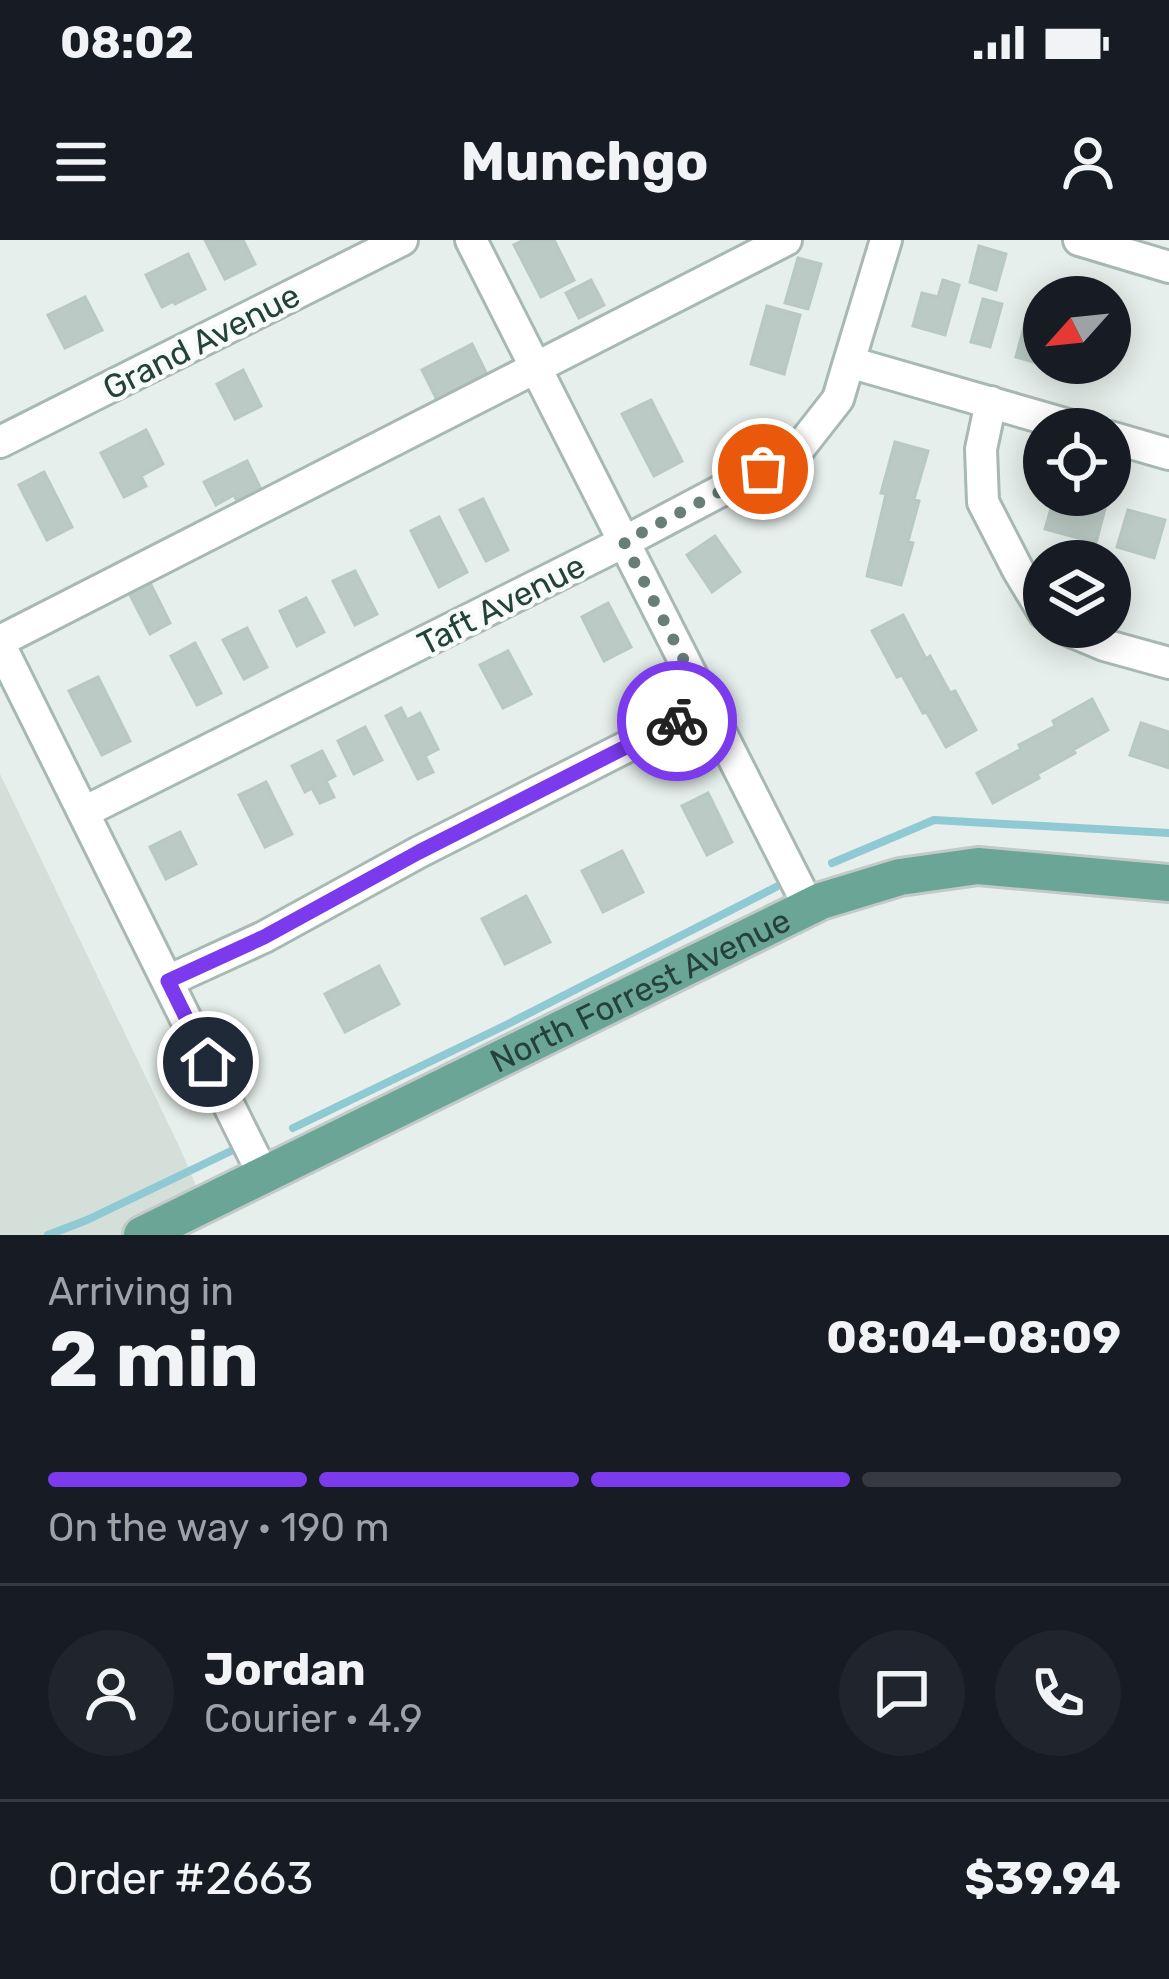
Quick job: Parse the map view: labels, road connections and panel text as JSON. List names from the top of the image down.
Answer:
{
  "streets": {
    "main road": ["North Forrest Avenue"],
    "street": ["Grand Avenue", "Taft Avenue"]
  },
  "north": "bottom left",
  "page": {
    "status": "08:02",
    "header": "Munchgo",
    "heading": ["2 min", "Arriving in", "08:04–08:09"],
    "panel": [
      "Jordan",
      "Courier · 4.9",
      "Order #2663",
      "$39.94"
    ],
    "bar": "On the way · 190 m"
  }
}
